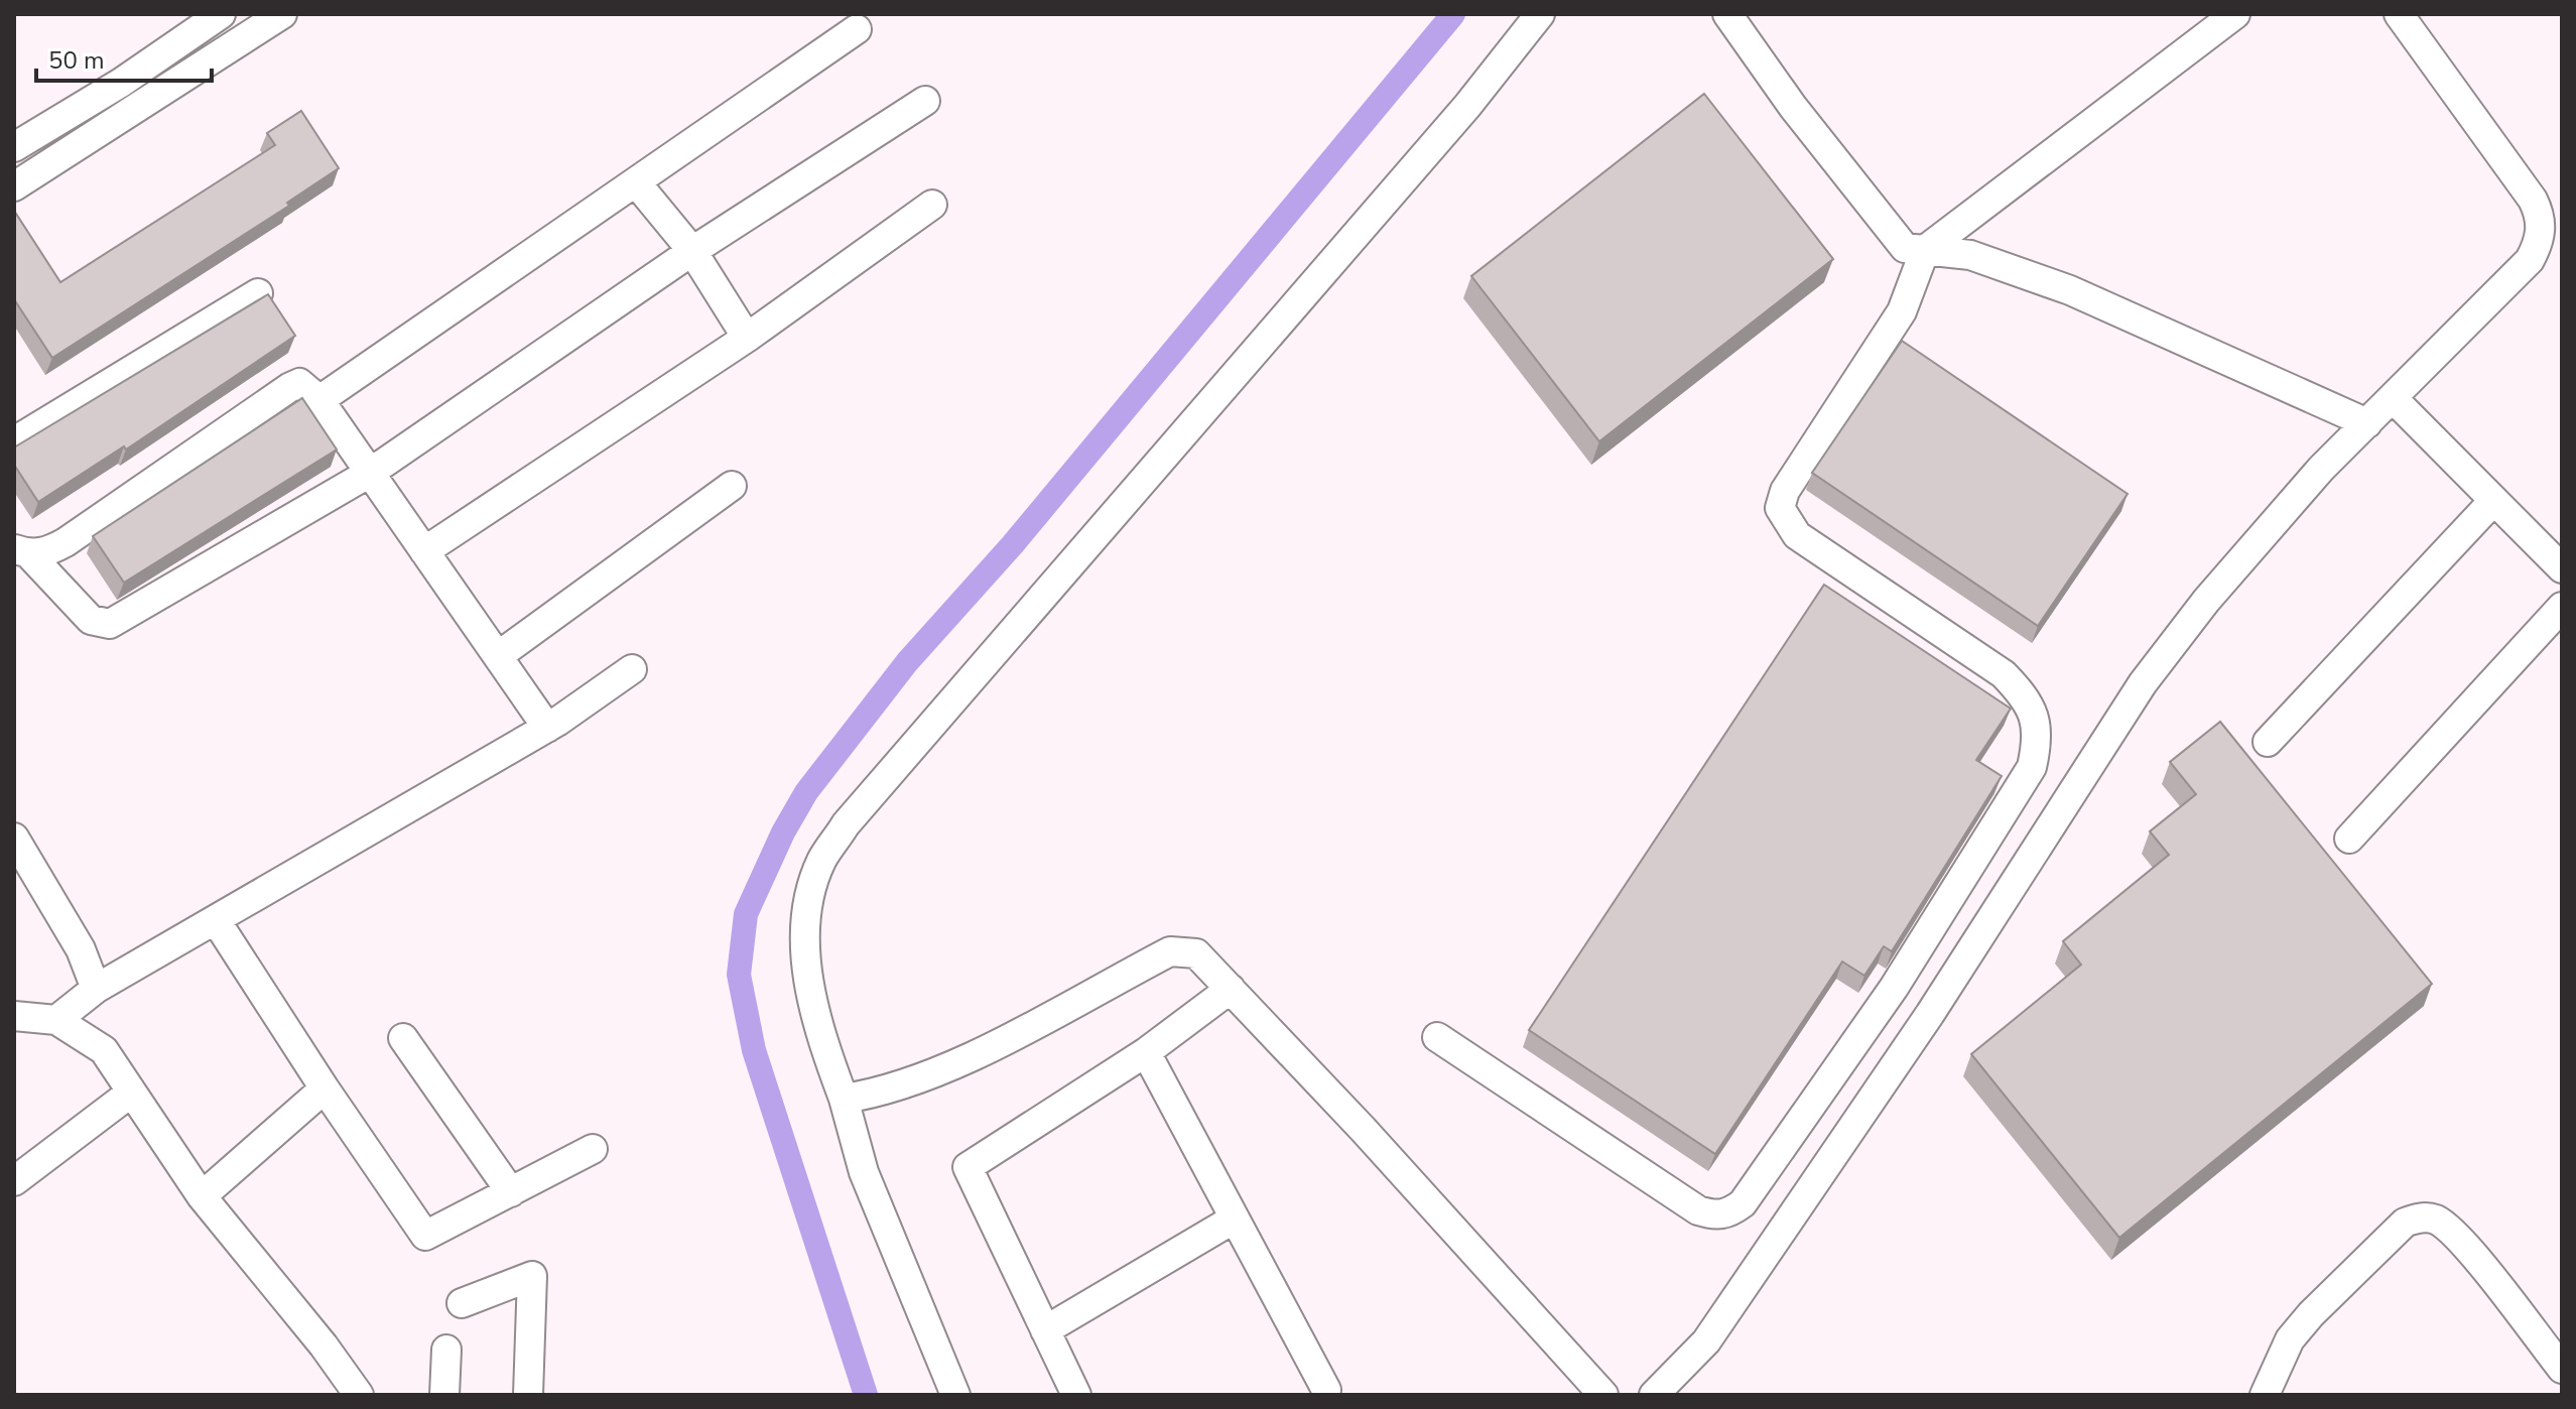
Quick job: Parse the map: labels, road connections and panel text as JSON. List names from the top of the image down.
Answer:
{
  "scale_bar": "50 m"
}
